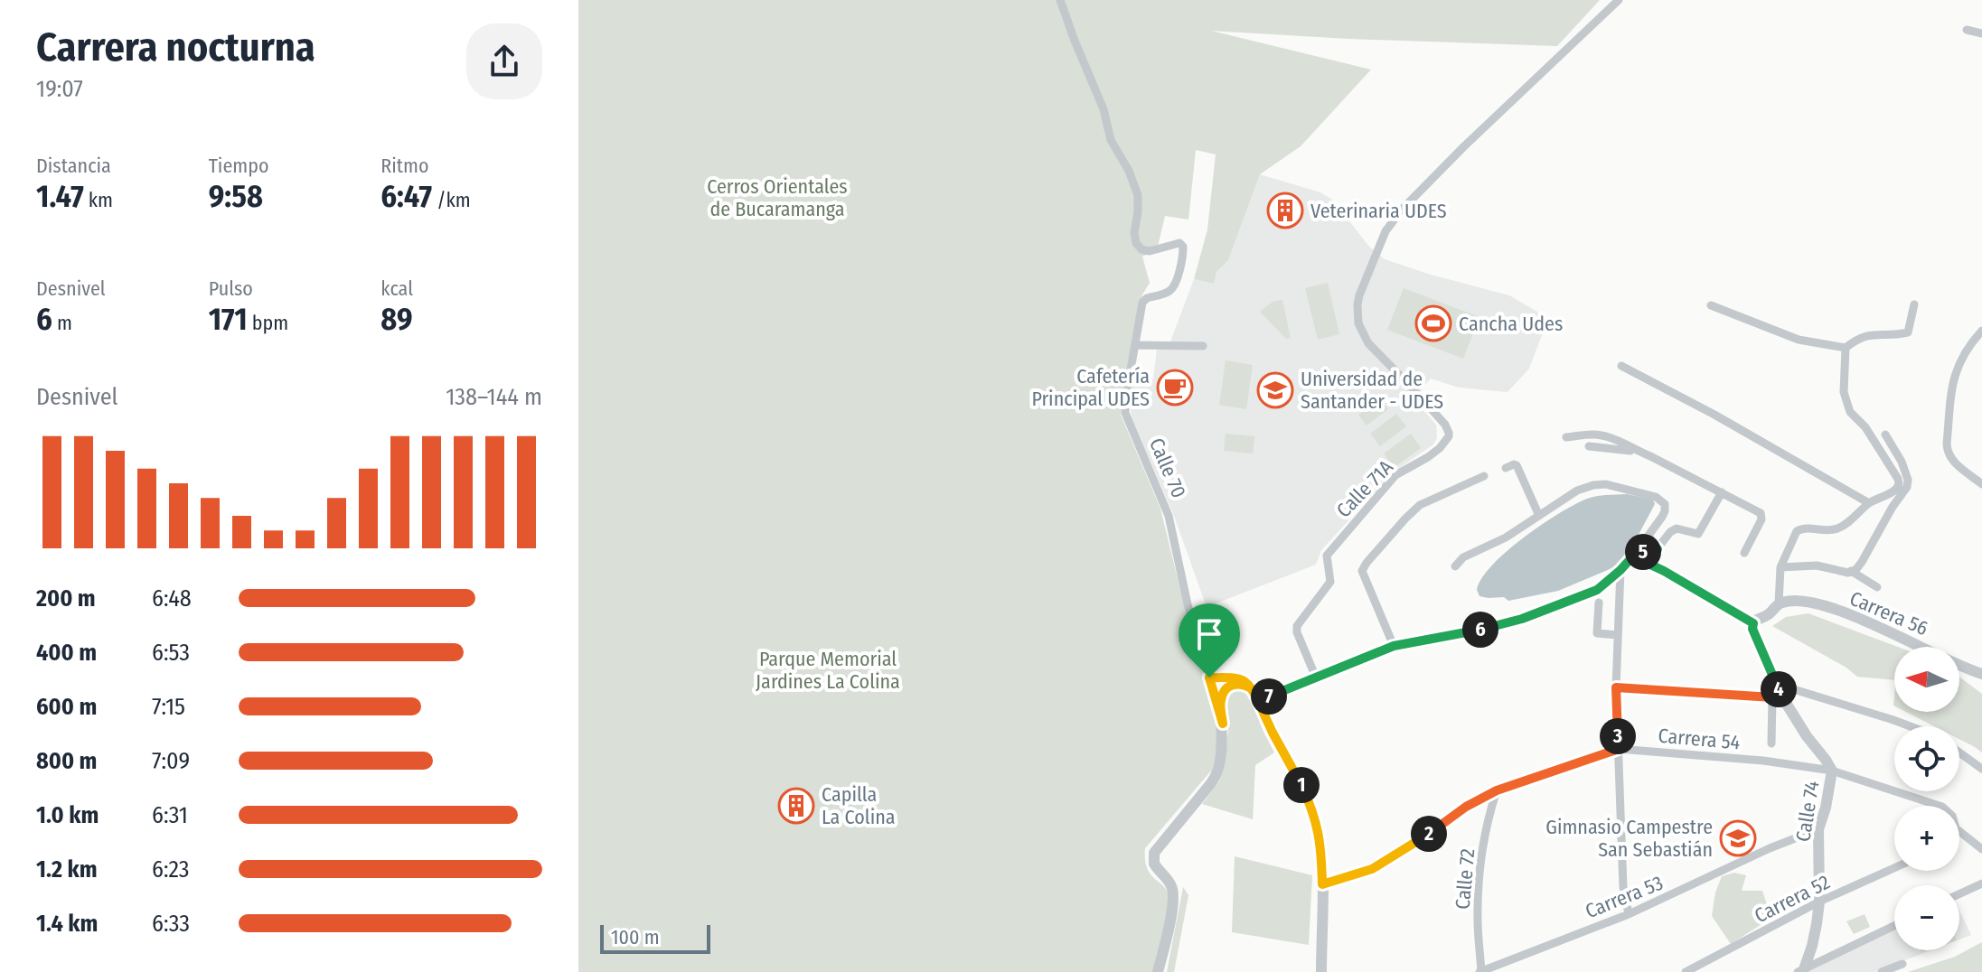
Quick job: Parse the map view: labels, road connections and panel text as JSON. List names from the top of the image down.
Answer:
{
  "streets": {
    "street": [
      "Calle 70",
      "Calle 71A",
      "Carrera 56",
      "Carrera 54",
      "Calle 74",
      "Calle 72",
      "Carrera 53",
      "Carrera 52"
    ]
  },
  "crossings": [
    ["Carrera 54", "Calle 74"],
    ["Carrera 54", "Calle 72"],
    ["Calle 74", "Carrera 53"],
    ["Calle 74", "Carrera 52"],
    ["Calle 72", "Carrera 53"]
  ],
  "parks": ["Cerros Orientales de Bucaramanga", "Parque Memorial Jardines La Colina"],
  "places": {
    "building": ["Veterinaria UDES", "Capilla La Colina"],
    "sports": ["Cancha Udes"],
    "cafe": ["Cafetería Principal UDES"],
    "school or university": ["Universidad de Santander - UDES", "Gimnasio Campestre San Sebastián"]
  },
  "scale_bar": "100 m",
  "north": "left",
  "page": {
    "heading": ["Carrera nocturna", "19:07"],
    "stats": [
      ["Distancia", "1.47 km"],
      ["Tiempo", "9:58"],
      ["Ritmo", "6:47 /km"],
      ["Desnivel", "6 m"],
      ["Pulso", "171 bpm"],
      ["kcal", "89"]
    ],
    "chart": ["Desnivel", "138–144 m"],
    "pins": [
      "5",
      "6",
      "4",
      "7",
      "3",
      "1",
      "2"
    ],
    "list": [
      {
        "name": "200 m",
        "note": "6:48"
      },
      {
        "name": "400 m",
        "note": "6:53"
      },
      {
        "name": "600 m",
        "note": "7:15"
      },
      {
        "name": "800 m",
        "note": "7:09"
      },
      {
        "name": "1.0 km",
        "note": "6:31"
      },
      {
        "name": "1.2 km",
        "note": "6:23"
      },
      {
        "name": "1.4 km",
        "note": "6:33"
      }
    ],
    "map_buttons": ["+", "−"],
    "scale": "100 m"
  }
}
